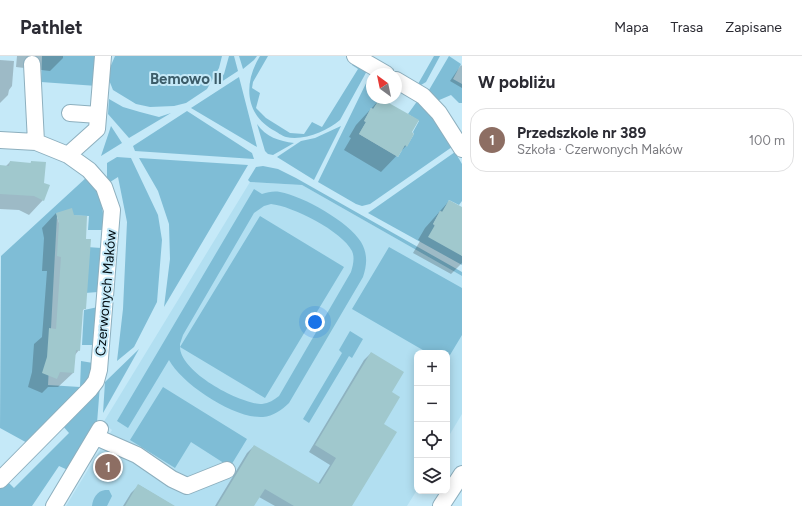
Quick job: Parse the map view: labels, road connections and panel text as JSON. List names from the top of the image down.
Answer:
{
  "streets": {
    "street": ["Czerwonych Maków"]
  },
  "districts": ["Bemowo II"],
  "north": "top left",
  "page": {
    "header": "Pathlet",
    "nav": ["Mapa", "Trasa", "Zapisane"],
    "heading": "W pobliżu",
    "list": [
      {
        "mark": "1",
        "name": "Przedszkole nr 389",
        "note": "Szkoła · Czerwonych Maków",
        "value": "100 m"
      }
    ],
    "map_buttons": ["+", "−"],
    "pins": "1"
  }
}
